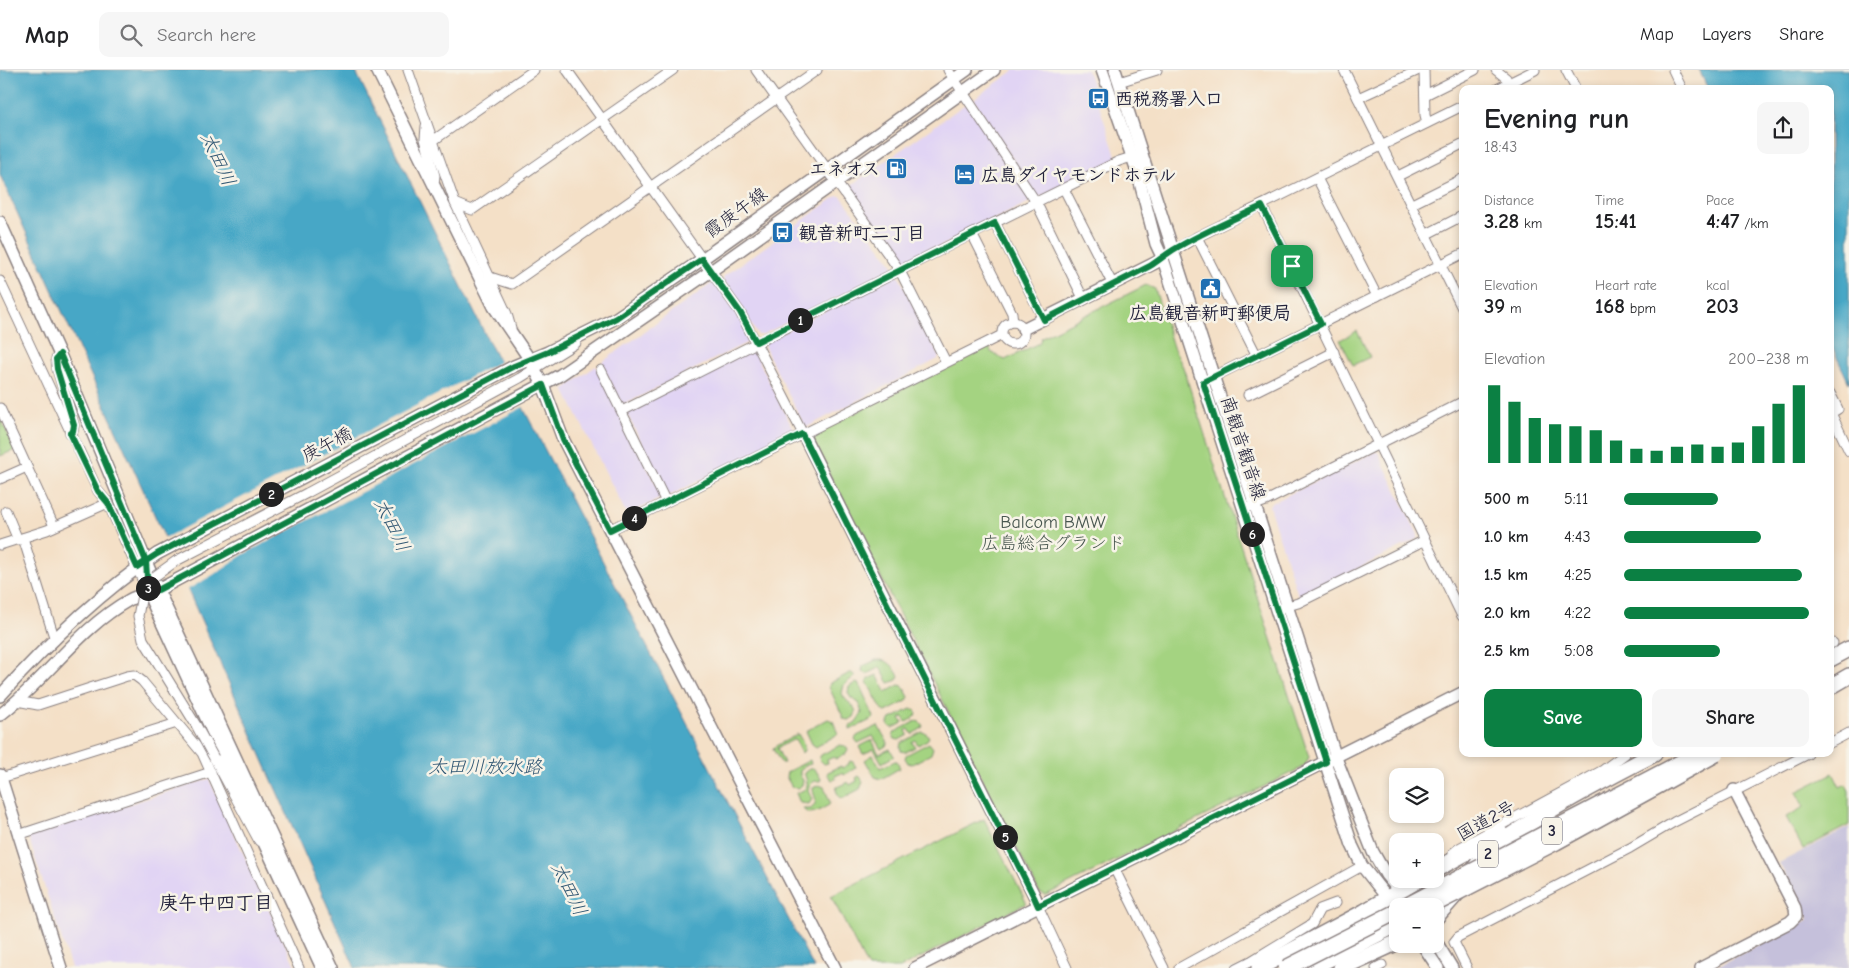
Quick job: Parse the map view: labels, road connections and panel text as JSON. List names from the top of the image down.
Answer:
{
  "streets": {
    "highway": ["国道2号", "3", "2"],
    "street": ["霞庚午線", "庚午橋", "南観音観音線"]
  },
  "crossings": [
    ["霞庚午線", "庚午橋"]
  ],
  "districts": ["庚午中四丁目"],
  "water": ["太田川", "太田川放水路"],
  "parks": ["Balcom BMW 広島総合グランド"],
  "places": {
    "bus stop": ["西税務署入口", "観音新町二丁目"],
    "fuel station": ["エネオス"],
    "hotel": ["広島ダイヤモンドホテル"],
    "public building": ["広島観音新町郵便局"]
  },
  "page": {
    "header": "Map",
    "search": "Search here",
    "nav": ["Map", "Layers", "Share"],
    "heading": ["Evening run", "18:43"],
    "stats": [
      ["Distance", "3.28 km"],
      ["Time", "15:41"],
      ["Pace", "4:47 /km"],
      ["Elevation", "39 m"],
      ["Heart rate", "168 bpm"],
      ["kcal", "203"]
    ],
    "pins": [
      "1",
      "2",
      "4",
      "6",
      "3",
      "5"
    ],
    "chart": ["Elevation", "200–238 m"],
    "list": [
      {
        "name": "500 m",
        "note": "5:11"
      },
      {
        "name": "1.0 km",
        "note": "4:43"
      },
      {
        "name": "1.5 km",
        "note": "4:25"
      },
      {
        "name": "2.0 km",
        "note": "4:22"
      },
      {
        "name": "2.5 km",
        "note": "5:08"
      }
    ],
    "buttons": ["Save", "Share"],
    "map_buttons": ["+", "−"]
  }
}
